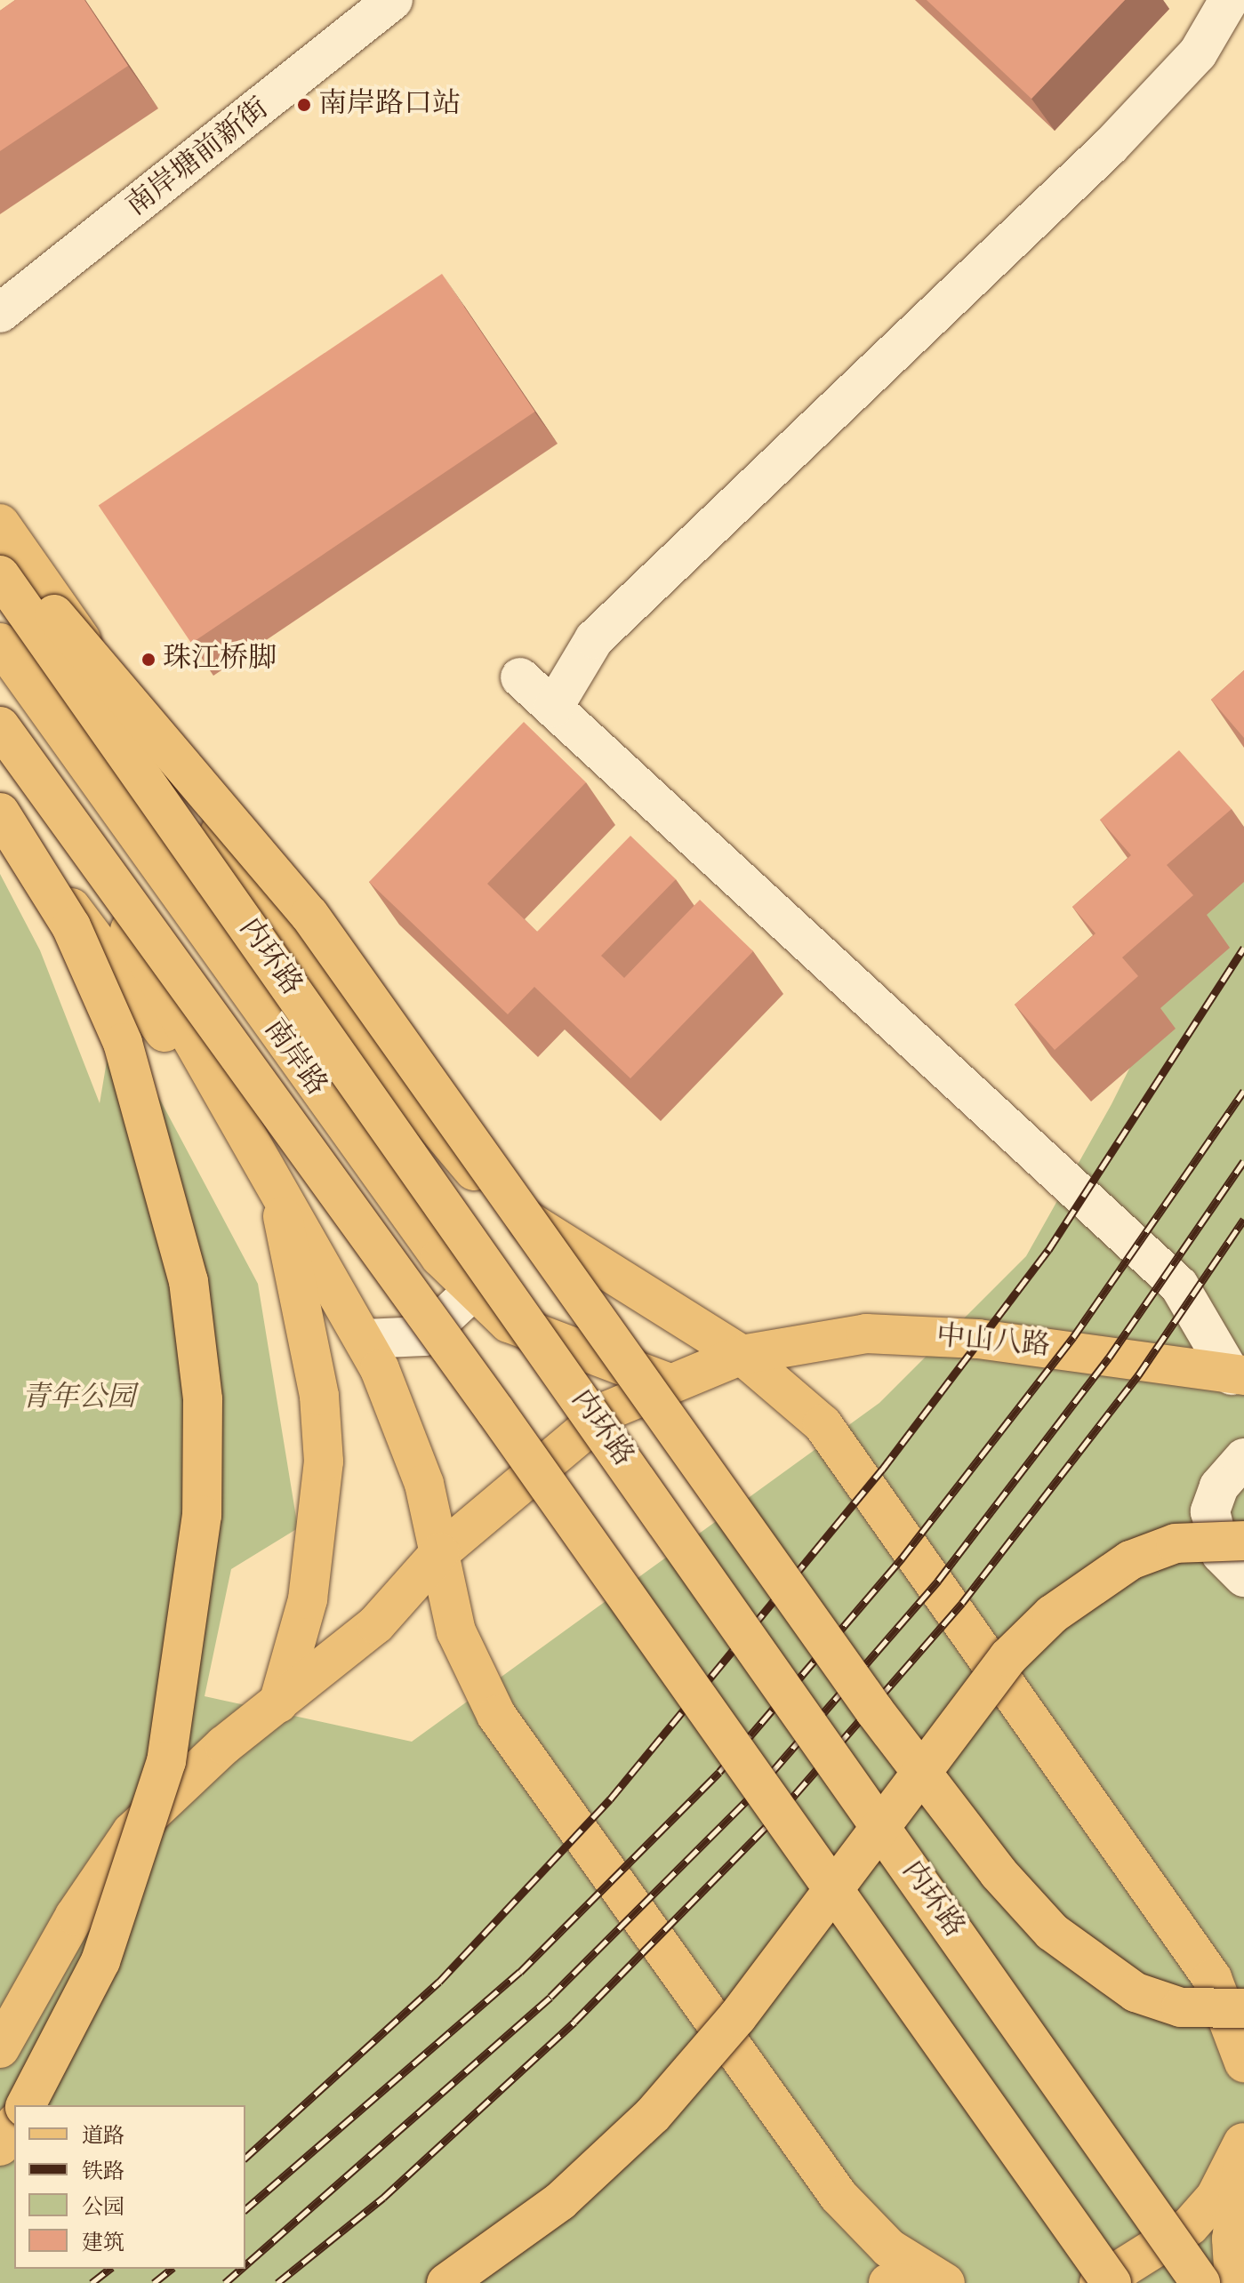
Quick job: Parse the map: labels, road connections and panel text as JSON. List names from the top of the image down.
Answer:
{
  "streets": {
    "main road": ["内环路", "南岸路", "中山八路"],
    "street": ["南岸塘前新街"]
  },
  "crossings": [
    ["南岸路", "中山八路"]
  ],
  "parks": ["青年公园"],
  "places": ["南岸路口站", "珠江桥脚"],
  "legend": [
    "道路",
    "铁路",
    "公园",
    "建筑"
  ]
}
